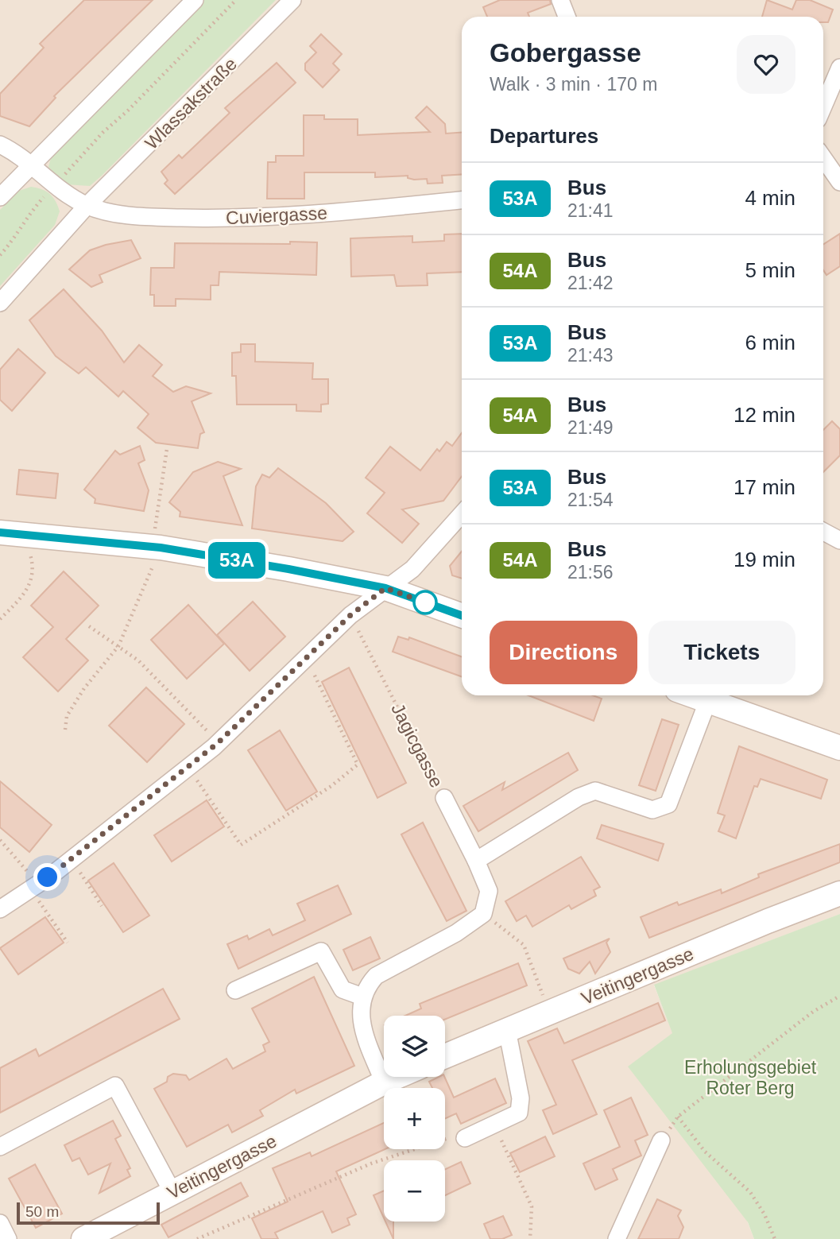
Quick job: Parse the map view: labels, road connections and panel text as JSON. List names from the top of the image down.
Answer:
{
  "streets": {
    "street": [
      "Wlassakstraße",
      "Cuviergasse",
      "Jagicgasse",
      "Veitingergasse"
    ]
  },
  "crossings": [
    ["Wlassakstraße", "Cuviergasse"]
  ],
  "parks": ["Erholungsgebiet Roter Berg"],
  "lines": ["bus line 53A"],
  "scale_bar": "50 m",
  "page": {
    "on_map": "53A",
    "heading": [
      ["Gobergasse", "Walk · 3 min · 170 m"],
      "Departures"
    ],
    "list": [
      {
        "mark": "53A",
        "name": "Bus",
        "note": "21:41",
        "value": "4 min"
      },
      {
        "mark": "54A",
        "name": "Bus",
        "note": "21:42",
        "value": "5 min"
      },
      {
        "mark": "53A",
        "name": "Bus",
        "note": "21:43",
        "value": "6 min"
      },
      {
        "mark": "54A",
        "name": "Bus",
        "note": "21:49",
        "value": "12 min"
      },
      {
        "mark": "53A",
        "name": "Bus",
        "note": "21:54",
        "value": "17 min"
      },
      {
        "mark": "54A",
        "name": "Bus",
        "note": "21:56",
        "value": "19 min"
      }
    ],
    "buttons": ["Directions", "Tickets"],
    "map_buttons": ["+", "−"],
    "scale": "50 m"
  }
}
